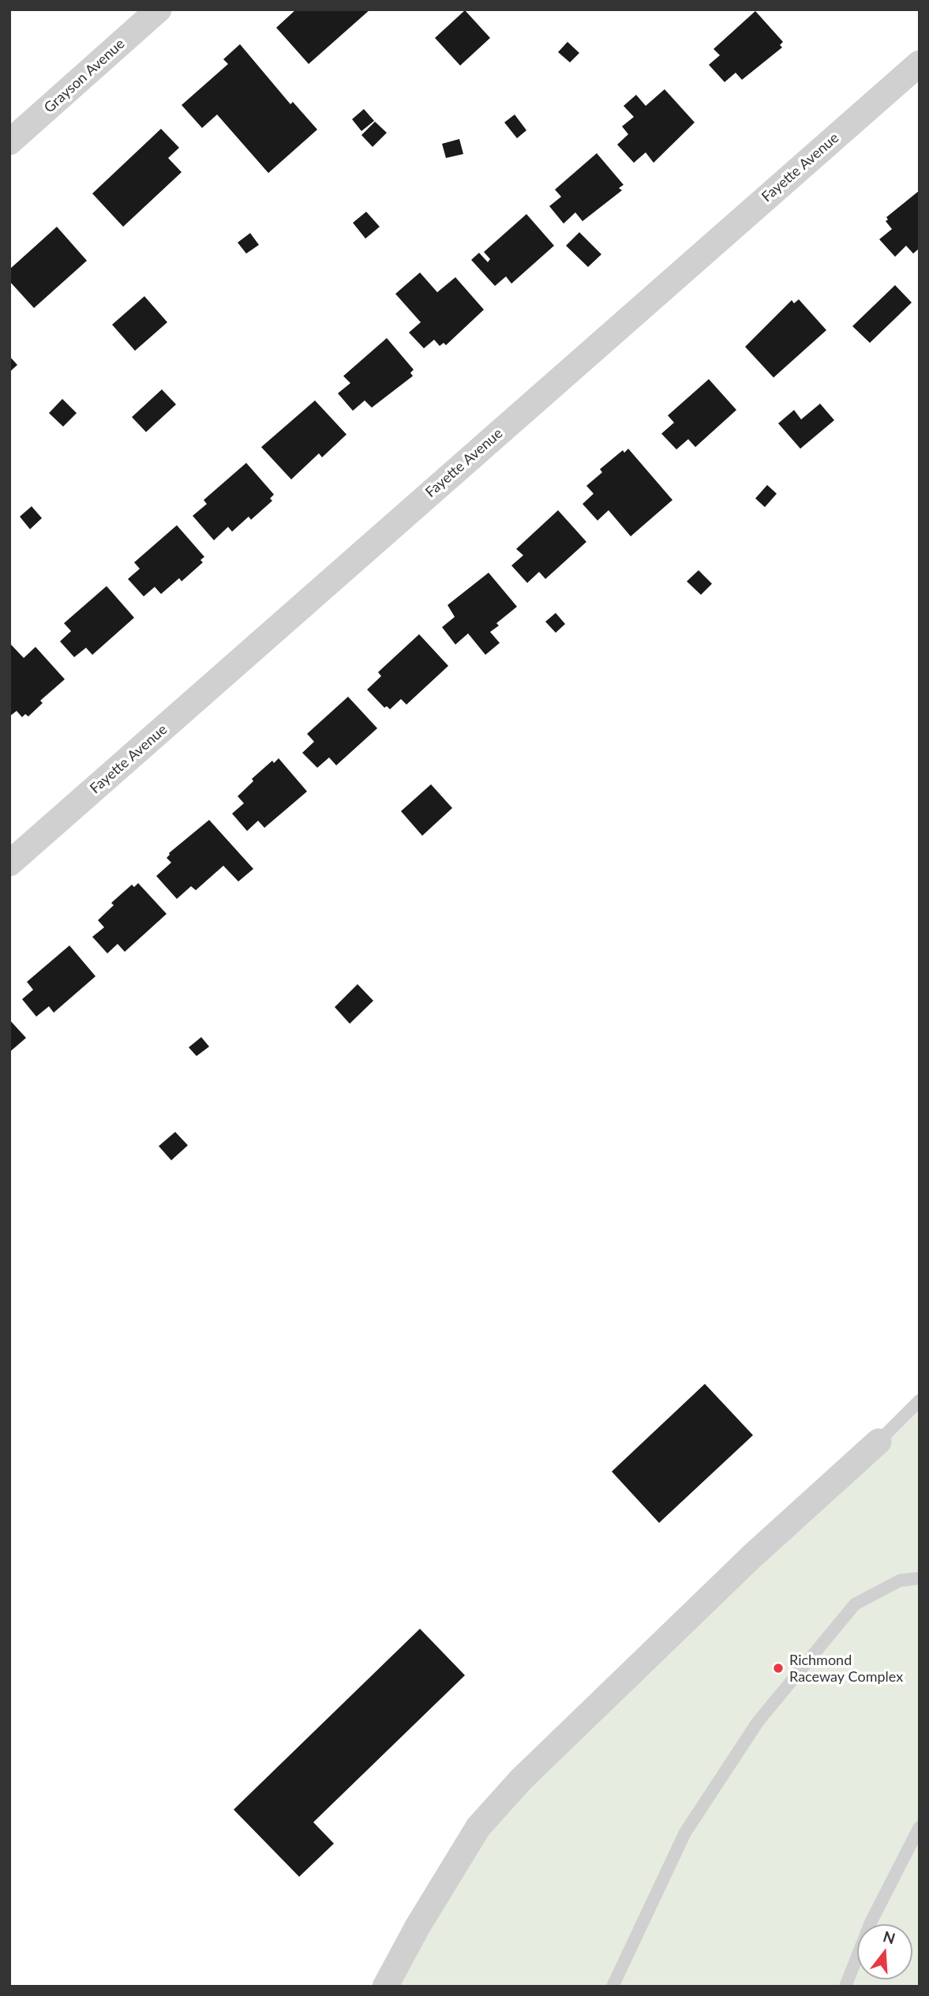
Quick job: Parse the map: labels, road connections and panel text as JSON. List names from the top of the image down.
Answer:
{
  "streets": {
    "street": ["Grayson Avenue", "Fayette Avenue"]
  },
  "places": ["Richmond Raceway Complex"],
  "north": "top"
}
